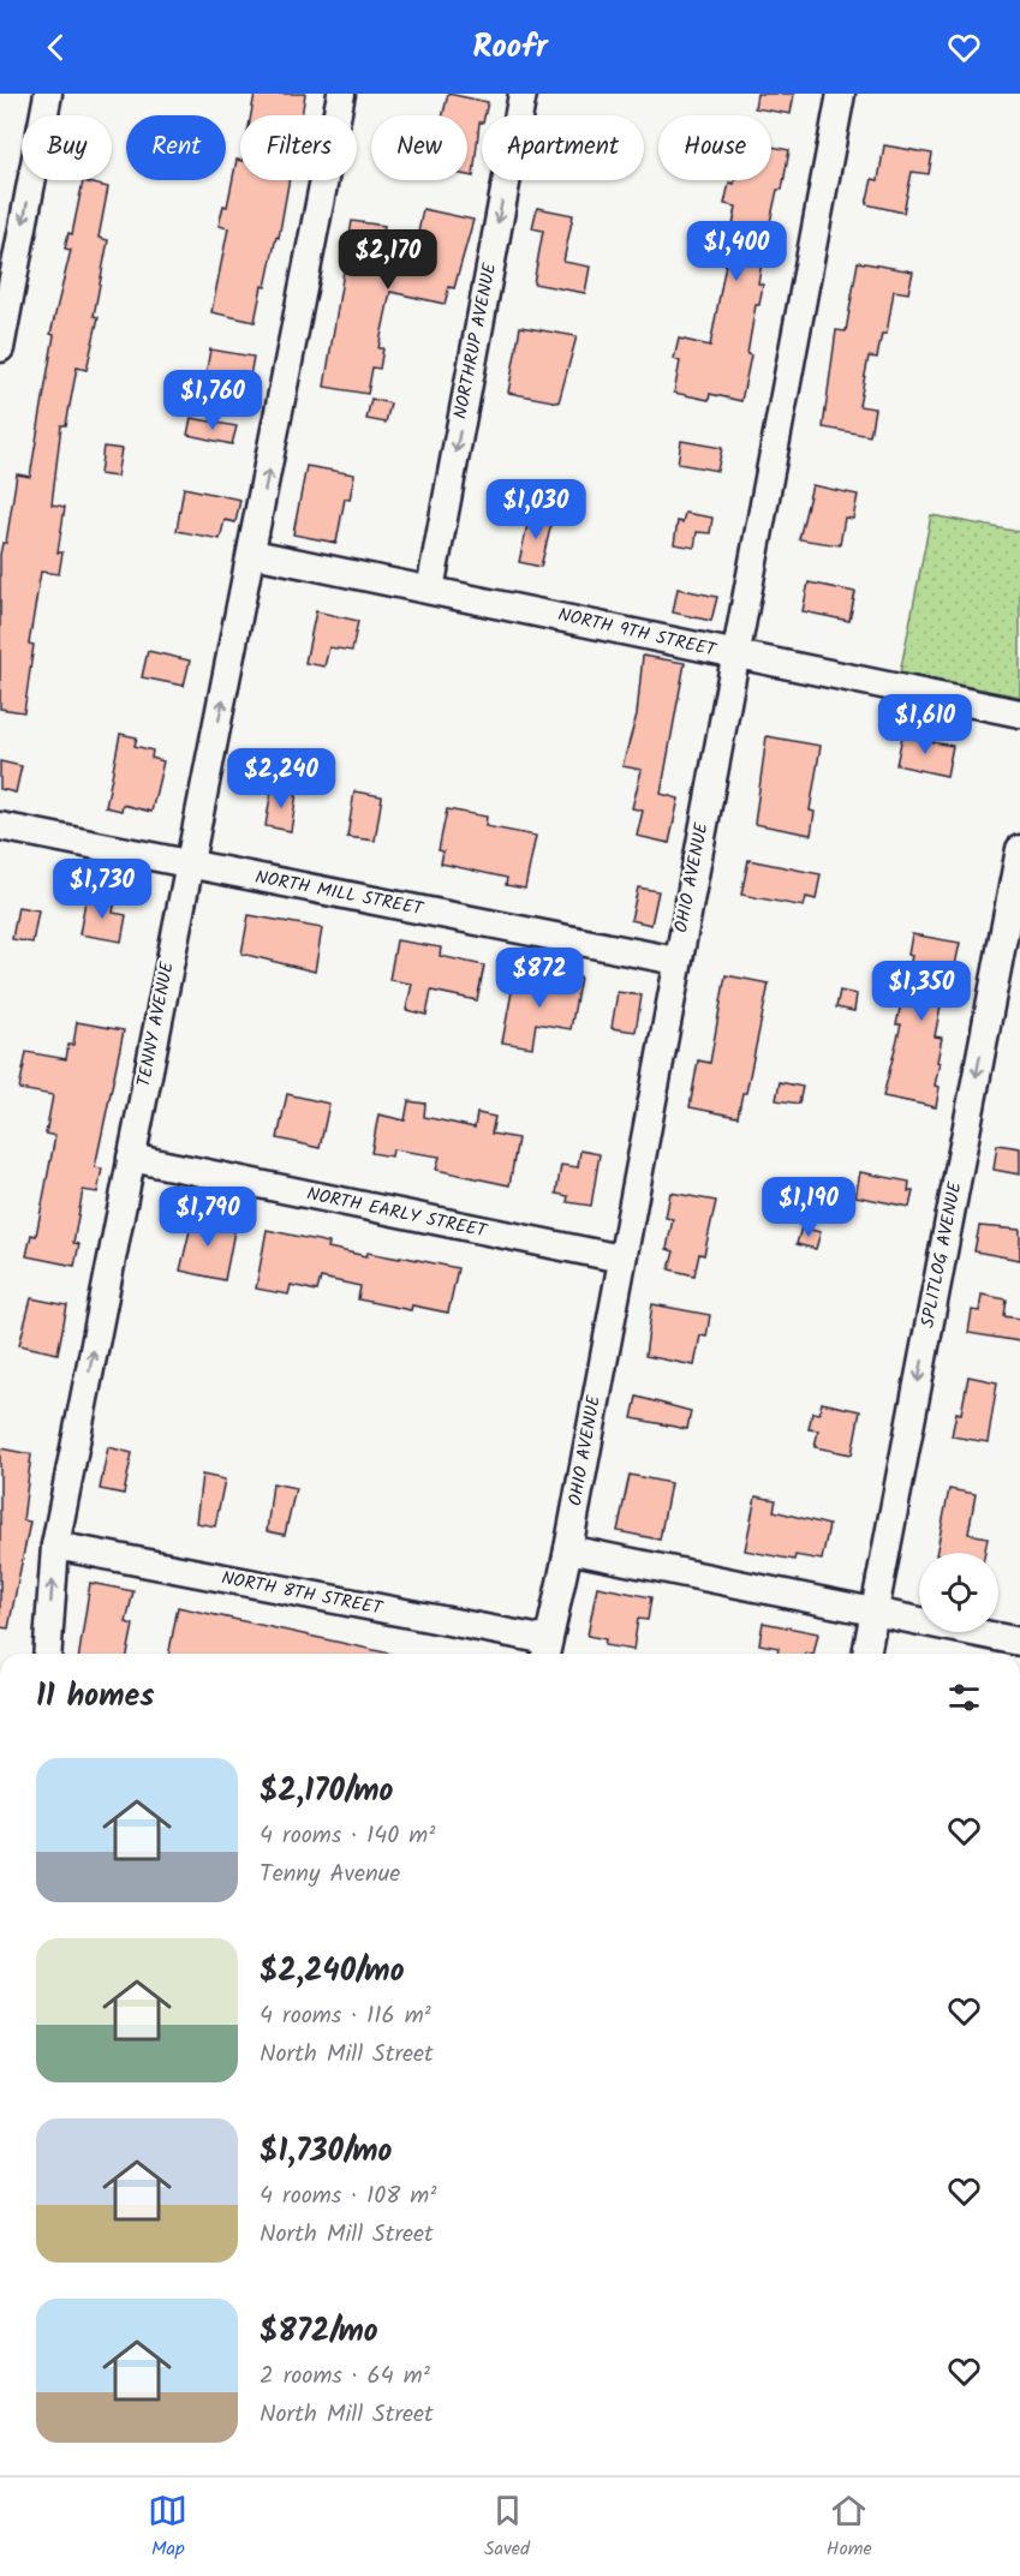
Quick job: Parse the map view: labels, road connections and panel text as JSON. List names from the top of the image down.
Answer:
{
  "streets": {
    "street": [
      "NORTHRUP AVENUE",
      "NORTH 9TH STREET",
      "OHIO AVENUE",
      "NORTH MILL STREET",
      "TENNY AVENUE",
      "NORTH EARLY STREET",
      "SPLITLOG AVENUE",
      "NORTH 8TH STREET"
    ]
  },
  "crossings": [
    ["NORTHRUP AVENUE", "NORTH 9TH STREET"],
    ["NORTH 9TH STREET", "OHIO AVENUE"],
    ["NORTH 9TH STREET", "TENNY AVENUE"],
    ["OHIO AVENUE", "NORTH MILL STREET"],
    ["OHIO AVENUE", "NORTH EARLY STREET"],
    ["OHIO AVENUE", "NORTH 8TH STREET"],
    ["NORTH MILL STREET", "TENNY AVENUE"],
    ["TENNY AVENUE", "NORTH EARLY STREET"],
    ["TENNY AVENUE", "NORTH 8TH STREET"]
  ],
  "one_way": ["NORTHRUP AVENUE", "TENNY AVENUE", "SPLITLOG AVENUE"],
  "page": {
    "header": "Roofr",
    "chip": [
      "Buy",
      "Rent",
      "Filters",
      "New",
      "Apartment",
      "House"
    ],
    "price": [
      "$1,400",
      "$2,170",
      "$1,760",
      "$1,030",
      "$1,610",
      "$2,240",
      "$1,730",
      "$872",
      "$1,350",
      "$1,190",
      "$1,790"
    ],
    "heading": "11 homes",
    "list": [
      {
        "name": "$2,170/mo",
        "note": "4 rooms · 140 m² · Tenny Avenue"
      },
      {
        "name": "$2,240/mo",
        "note": "4 rooms · 116 m² · North Mill Street"
      },
      {
        "name": "$1,730/mo",
        "note": "4 rooms · 108 m² · North Mill Street"
      },
      {
        "name": "$872/mo",
        "note": "2 rooms · 64 m² · North Mill Street"
      }
    ],
    "tabs": ["Map", "Saved", "Home"]
  }
}
